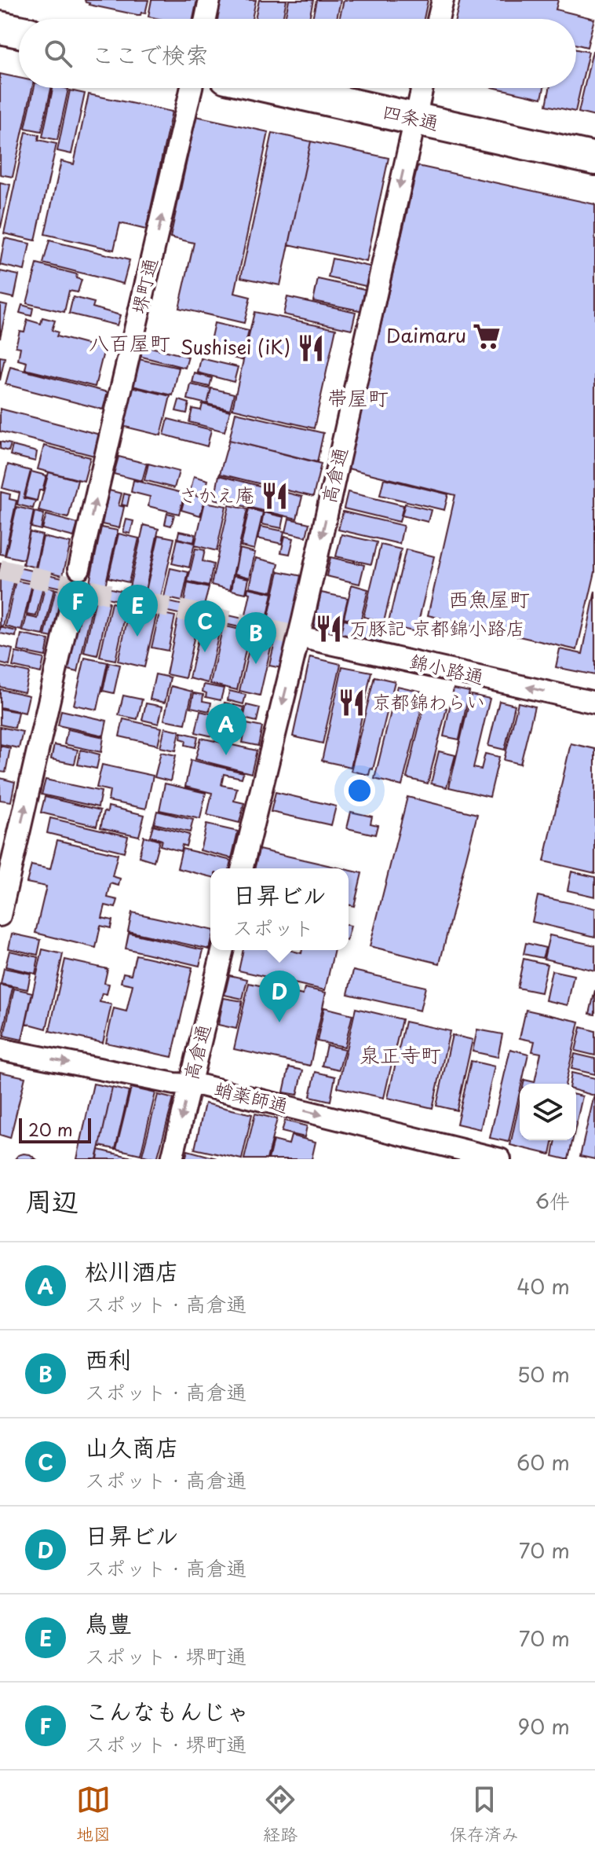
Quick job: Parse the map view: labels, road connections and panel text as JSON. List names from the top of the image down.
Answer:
{
  "streets": {
    "main road": ["四条通"],
    "street": [
      "堺町通",
      "高倉通",
      "錦小路通",
      "蛸薬師通"
    ]
  },
  "crossings": [
    ["四条通", "高倉通"],
    ["高倉通", "錦小路通"],
    ["高倉通", "蛸薬師通"]
  ],
  "one_way": [
    "堺町通",
    "高倉通",
    "錦小路通",
    "蛸薬師通"
  ],
  "districts": [
    "八百屋町",
    "帯屋町",
    "西魚屋町",
    "泉正寺町"
  ],
  "places": {
    "supermarket": ["Daimaru"],
    "restaurant": [
      "Sushisei (iK)",
      "さかえ庵",
      "万豚記 京都錦小路店",
      "京都錦わらい"
    ]
  },
  "scale_bar": "20 m",
  "page": {
    "search": "ここで検索",
    "pins": [
      "F",
      "E",
      "C",
      "B",
      "A",
      "D"
    ],
    "popup": ["日昇ビル", "スポット"],
    "scale": "20 m",
    "heading": ["周辺", "6件"],
    "list": [
      {
        "mark": "A",
        "name": "松川酒店",
        "note": "スポット · 高倉通",
        "value": "40 m"
      },
      {
        "mark": "B",
        "name": "西利",
        "note": "スポット · 高倉通",
        "value": "50 m"
      },
      {
        "mark": "C",
        "name": "山久商店",
        "note": "スポット · 高倉通",
        "value": "60 m"
      },
      {
        "mark": "D",
        "name": "日昇ビル",
        "note": "スポット · 高倉通",
        "value": "70 m"
      },
      {
        "mark": "E",
        "name": "鳥豊",
        "note": "スポット · 堺町通",
        "value": "70 m"
      },
      {
        "mark": "F",
        "name": "こんなもんじゃ",
        "note": "スポット · 堺町通",
        "value": "90 m"
      }
    ],
    "nav": ["地図", "経路", "保存済み"]
  }
}
